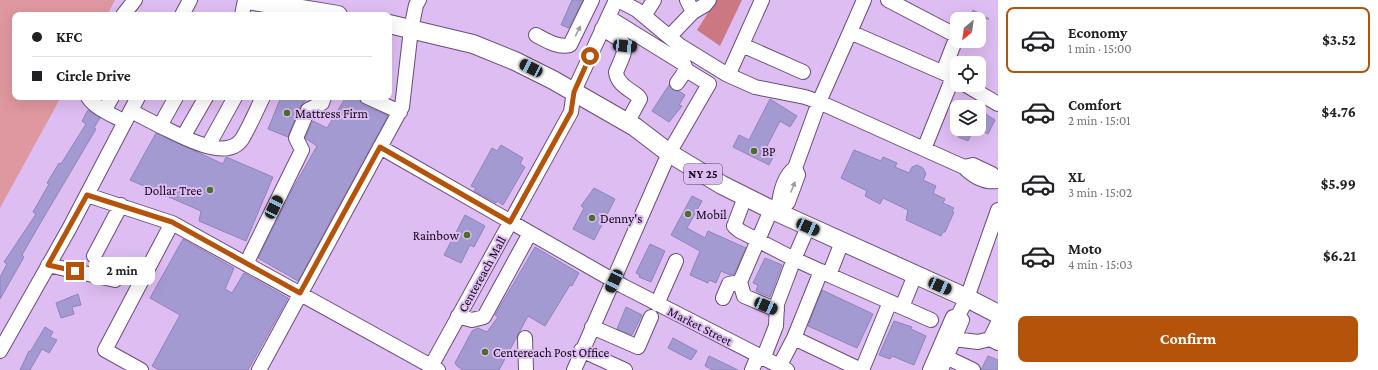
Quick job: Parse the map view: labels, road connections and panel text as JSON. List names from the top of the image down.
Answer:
{
  "streets": {
    "main road": ["NY 25"],
    "street": ["Centereach Mall", "Market Street"]
  },
  "crossings": [
    ["NY 25", "Centereach Mall"],
    ["Centereach Mall", "Market Street"]
  ],
  "places": [
    "Mattress Firm",
    "BP",
    "Dollar Tree",
    "Mobil",
    "Denny's",
    "Rainbow",
    "Centereach Post Office"
  ],
  "north": "bottom left",
  "page": {
    "list": [
      {
        "name": "Economy",
        "note": "1 min · 15:00",
        "value": "$3.52"
      },
      {
        "name": "Comfort",
        "note": "2 min · 15:01",
        "value": "$4.76"
      },
      {
        "name": "XL",
        "note": "3 min · 15:02",
        "value": "$5.99"
      },
      {
        "name": "Moto",
        "note": "4 min · 15:03",
        "value": "$6.21"
      }
    ],
    "banner": ["KFC", "Circle Drive"],
    "bubble": "2 min",
    "buttons": "Confirm"
  }
}
